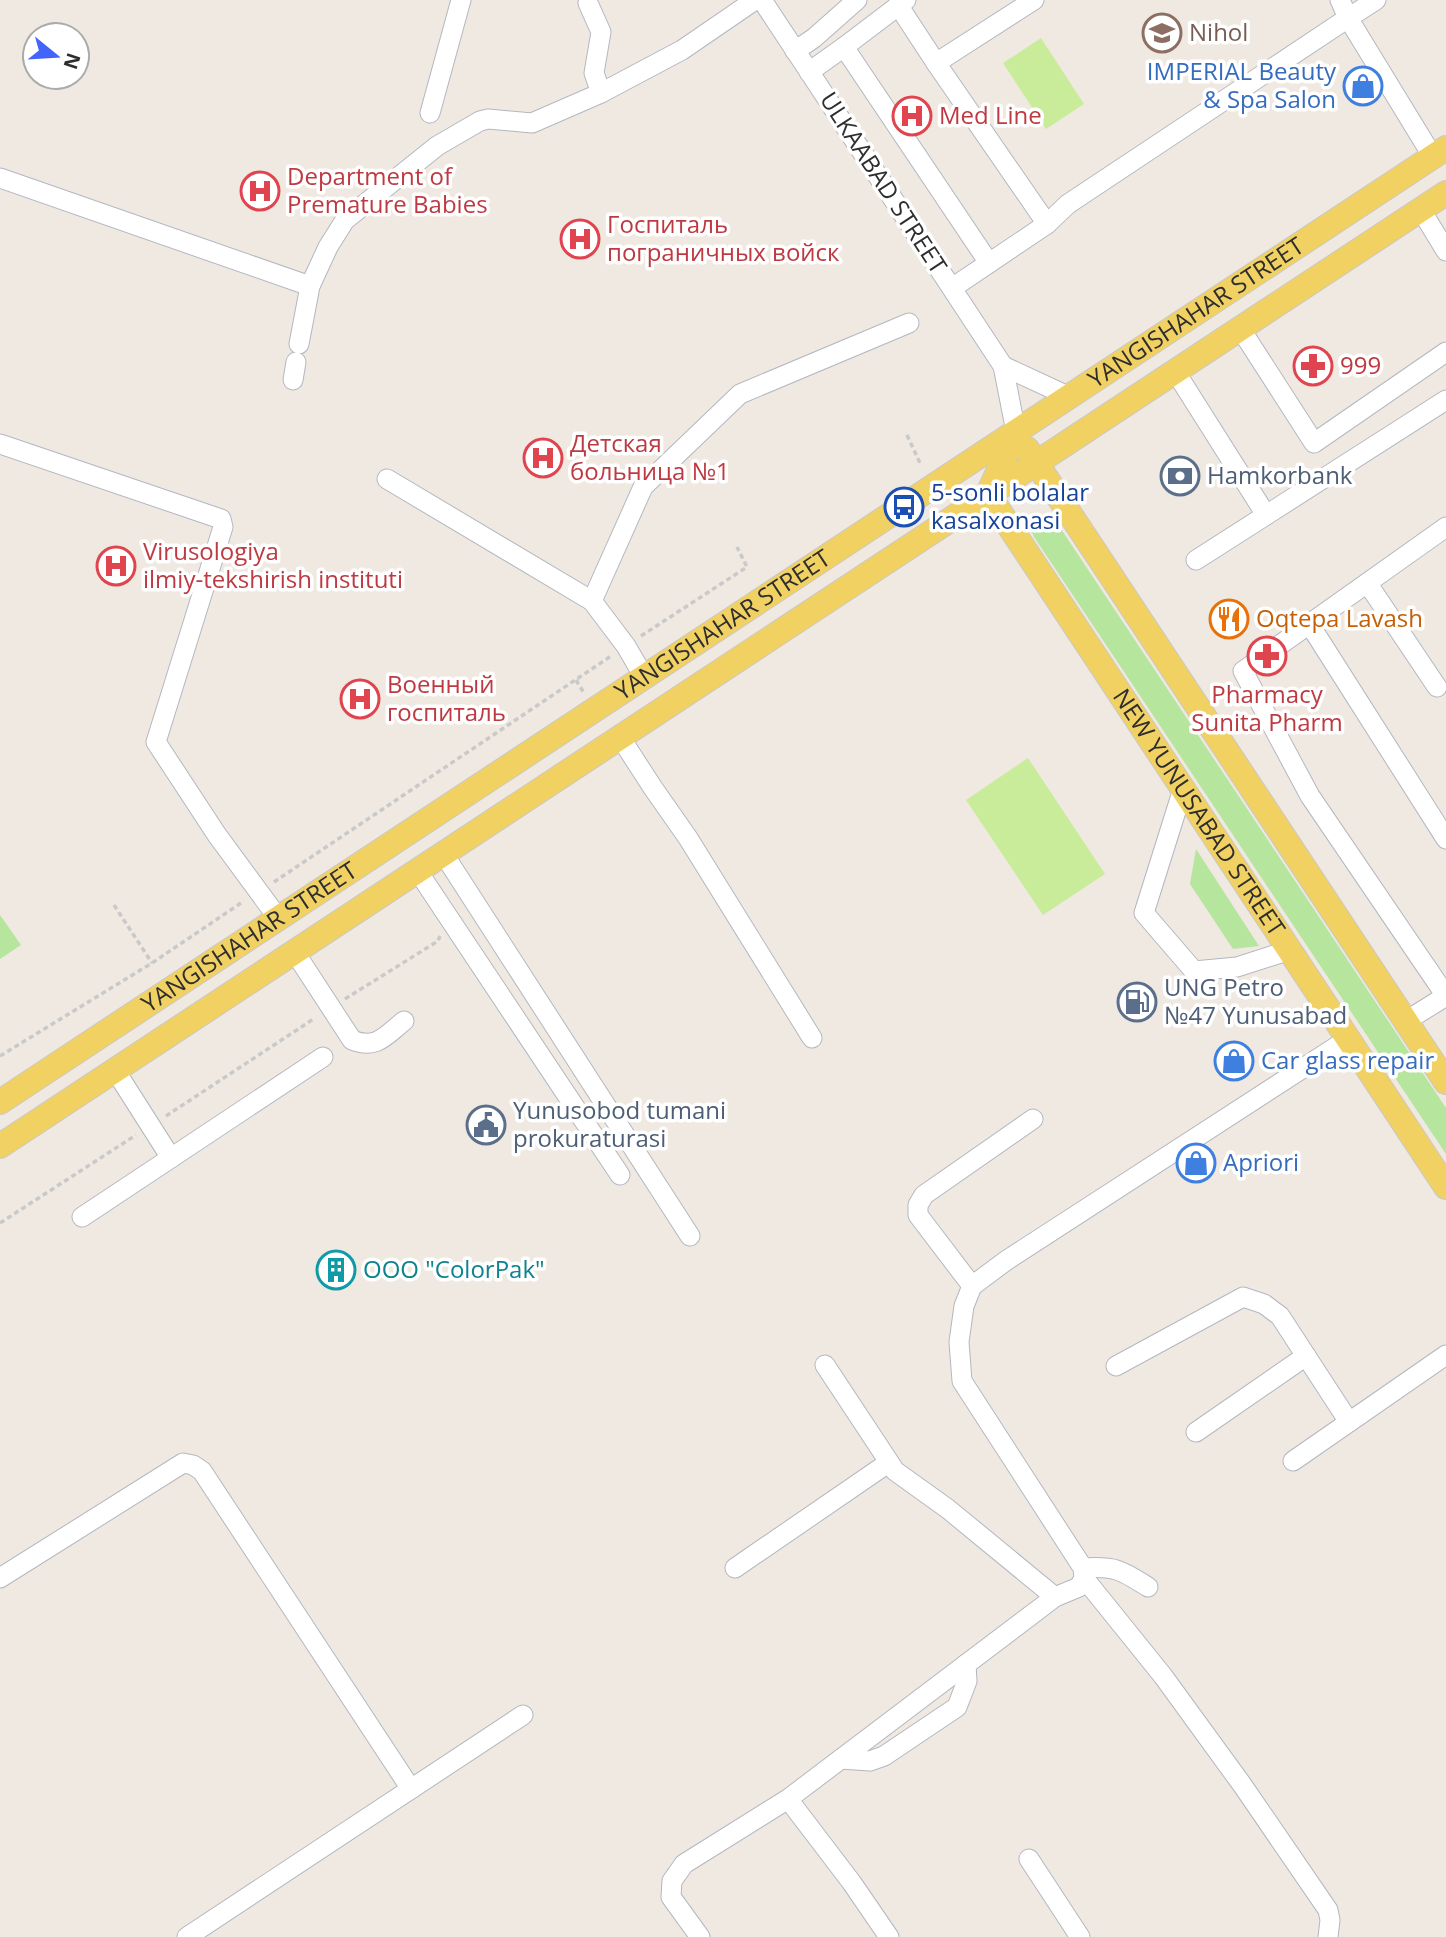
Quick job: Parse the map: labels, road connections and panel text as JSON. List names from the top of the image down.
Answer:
{
  "streets": {
    "main road": ["YANGISHAHAR STREET", "NEW YUNUSABAD STREET"],
    "street": ["ULKAABAD STREET"]
  },
  "crossings": [
    ["ULKAABAD STREET", "YANGISHAHAR STREET"],
    ["YANGISHAHAR STREET", "NEW YUNUSABAD STREET"]
  ],
  "places": {
    "school or university": ["Nihol"],
    "shop": ["IMPERIAL Beauty & Spa Salon", "Car glass repair", "Apriori"],
    "hospital": [
      "Med Line",
      "Department of Premature Babies",
      "Госпиталь пограничных войск",
      "Детская больница №1",
      "Virusologiya ilmiy-tekshirish instituti",
      "Военный госпиталь"
    ],
    "pharmacy": ["999", "Pharmacy Sunita Pharm"],
    "bank": ["Hamkorbank"],
    "bus stop": ["5-sonli bolalar kasalxonasi"],
    "restaurant": ["Oqtepa Lavash"],
    "fuel station": ["UNG Petro №47 Yunusabad"],
    "public building": ["Yunusobod tumani prokuraturasi"],
    "building": ["OOO \"ColorPak\""]
  },
  "north": "right"
}
